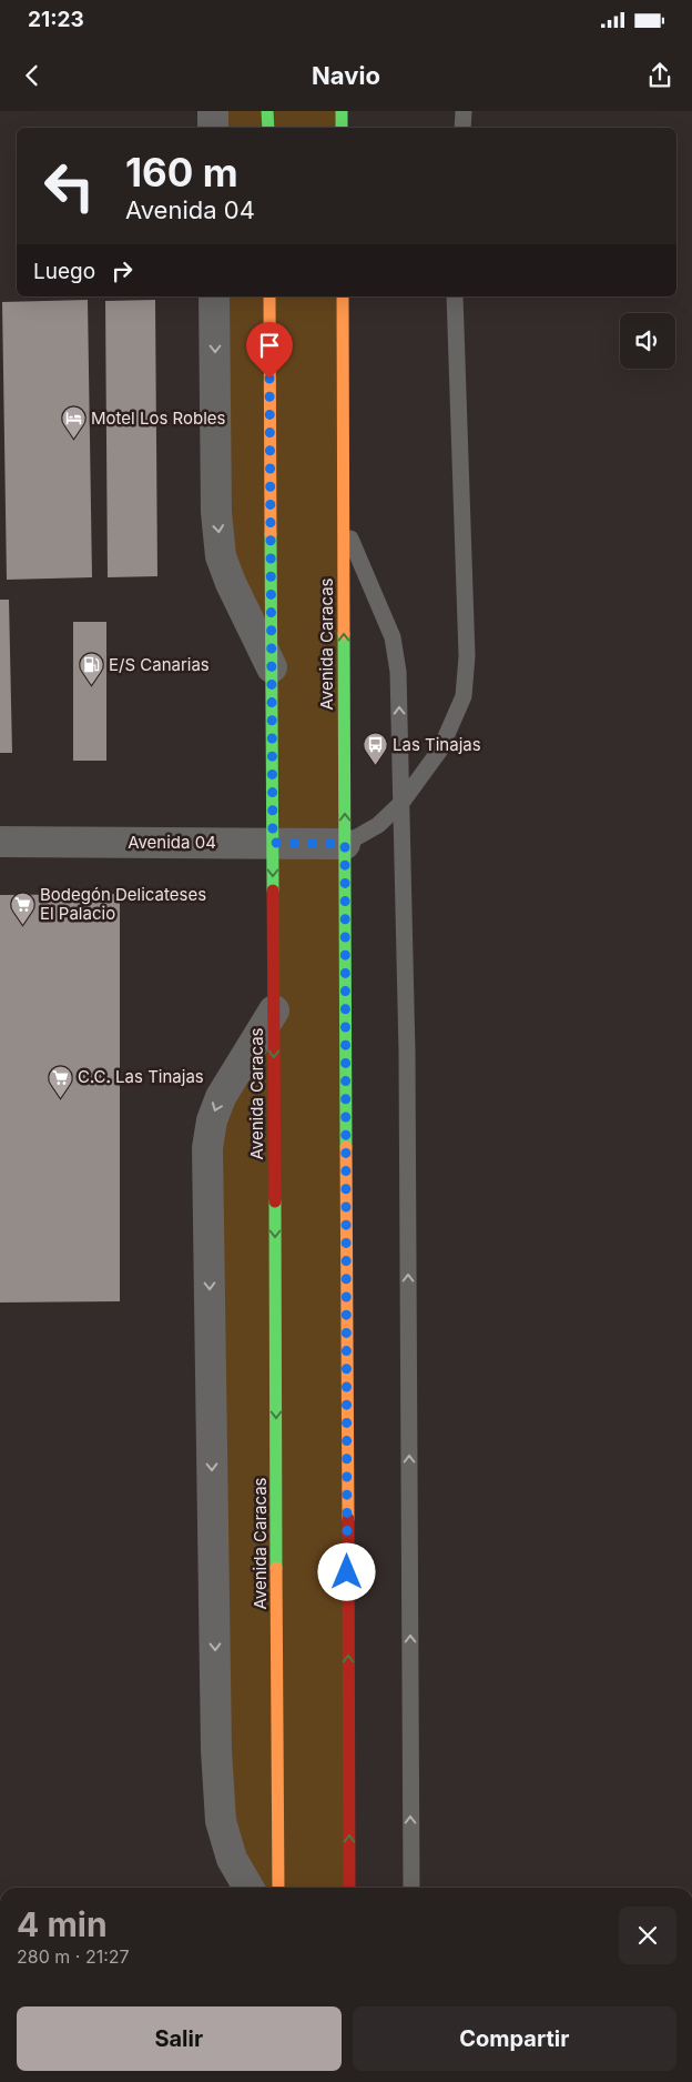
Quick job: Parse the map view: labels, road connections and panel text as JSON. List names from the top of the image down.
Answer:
{
  "streets": {
    "street": ["Avenida Caracas", "Avenida 04"]
  },
  "crossings": [
    ["Avenida Caracas", "Avenida 04"]
  ],
  "places": {
    "hotel": ["Motel Los Robles"],
    "fuel station": ["E/S Canarias"],
    "bus stop": ["Las Tinajas"],
    "supermarket": ["Bodegón Delicateses El Palacio", "C.C. Las Tinajas"]
  },
  "page": {
    "status": "21:23",
    "header": "Navio",
    "turn": ["160 m", "Avenida 04"],
    "then": "Luego",
    "heading": ["4 min", "280 m · 21:27"],
    "buttons": ["Salir", "Compartir"]
  }
}
